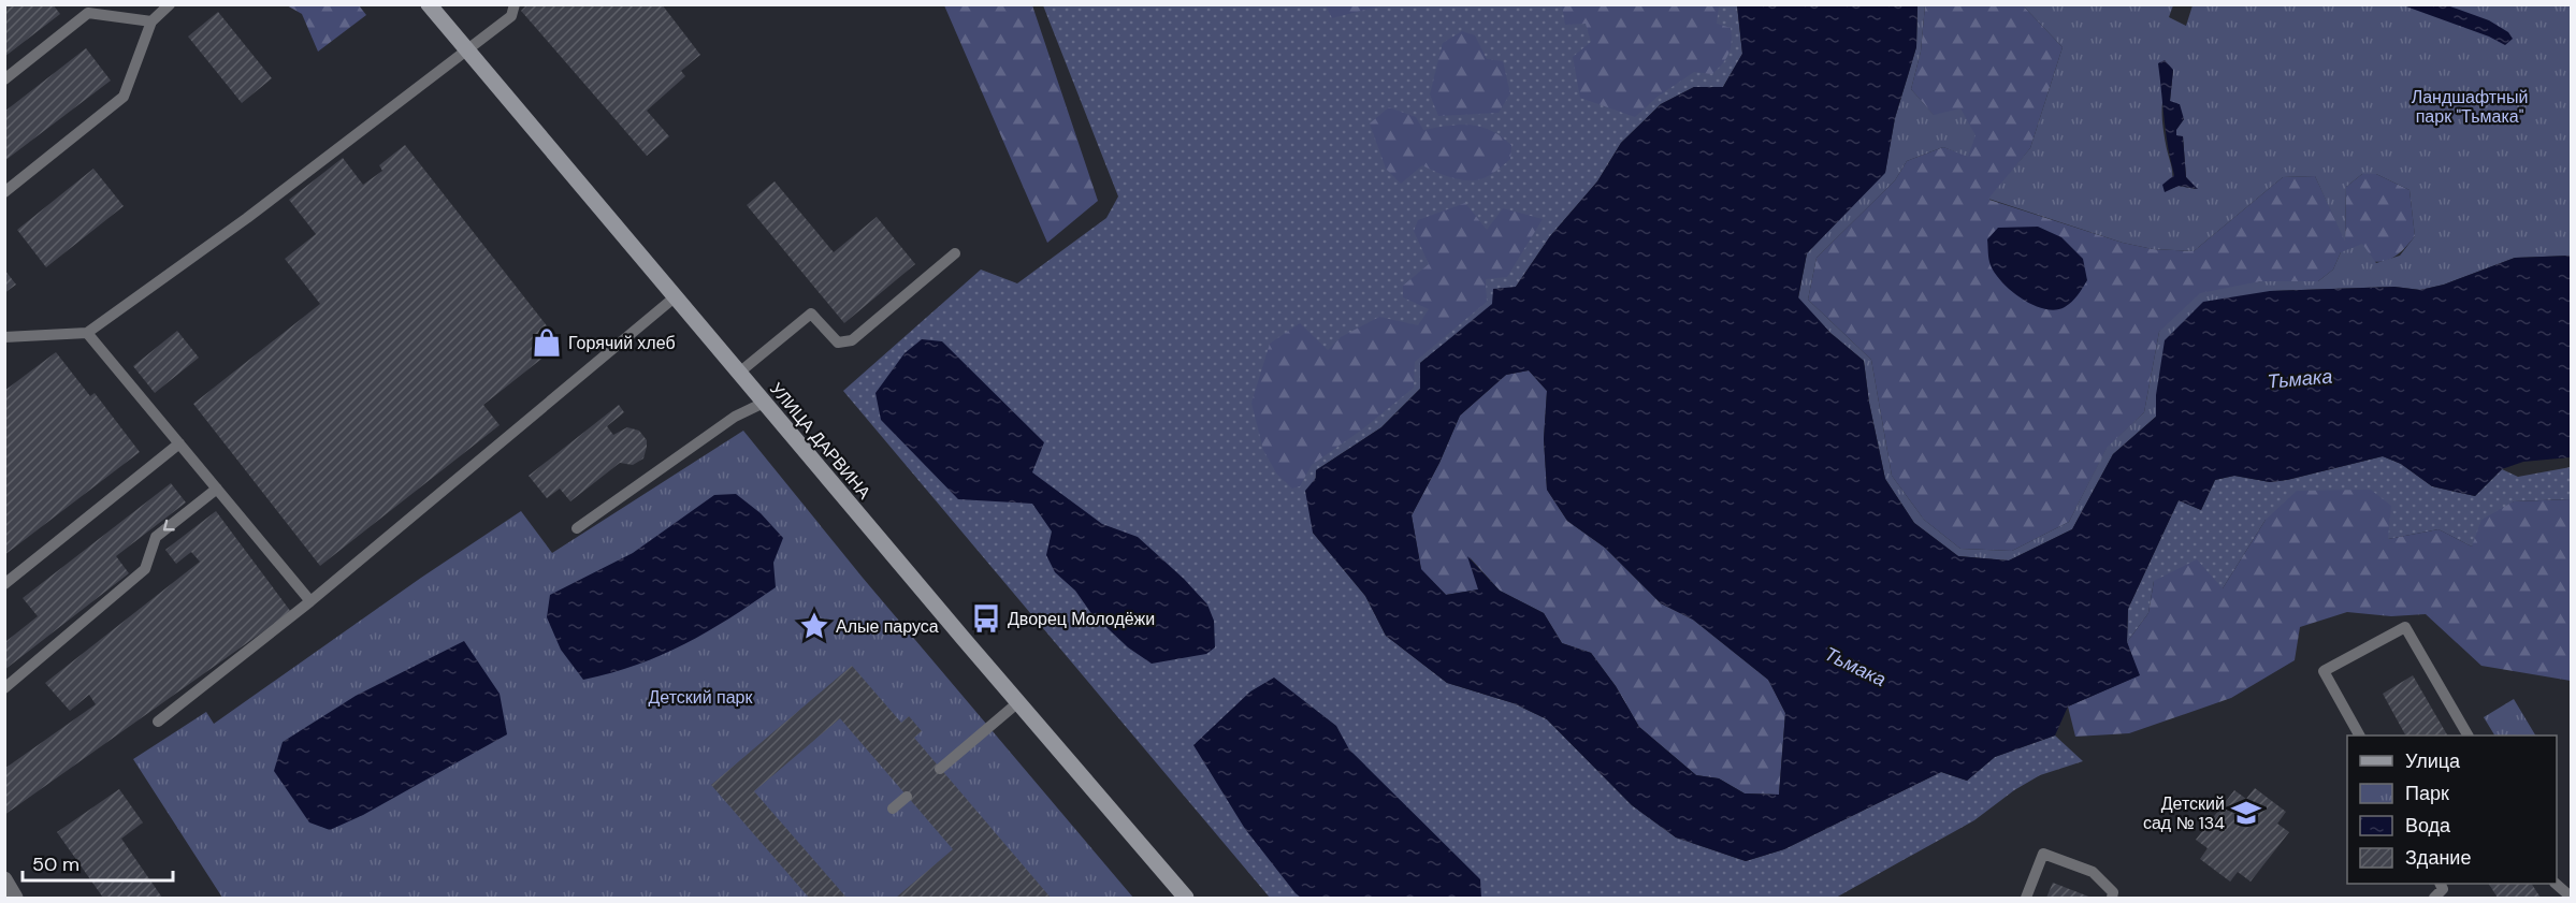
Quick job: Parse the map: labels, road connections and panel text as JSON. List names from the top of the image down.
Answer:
{
  "streets": {
    "main road": ["УЛИЦА ДАРВИНА"]
  },
  "water": ["Тьмака"],
  "parks": ["Ландшафтный парк \"Тьмака\"", "Детский парк"],
  "places": {
    "shop": ["Горячий хлеб"],
    "bus stop": ["Дворец Молодёжи"],
    "place": ["Алые паруса"],
    "school or university": ["Детский сад № 134"]
  },
  "legend": [
    "Улица",
    "Парк",
    "Вода",
    "Здание"
  ],
  "scale_bar": "50 m"
}
